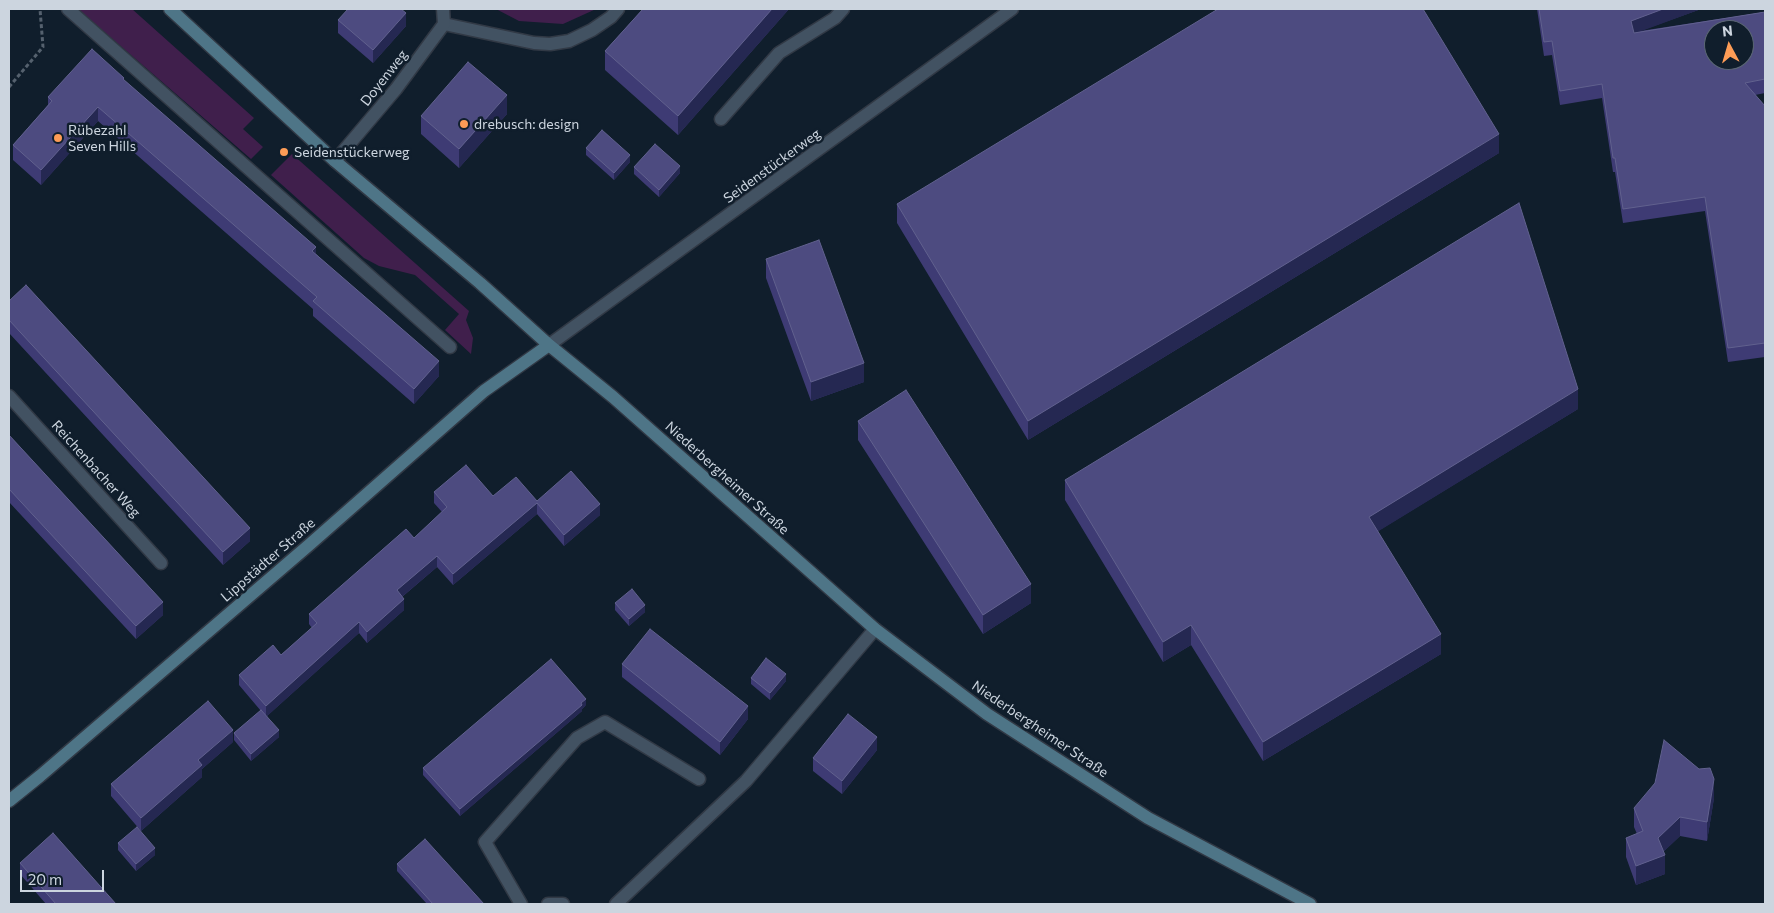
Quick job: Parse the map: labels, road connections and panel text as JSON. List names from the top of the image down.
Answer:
{
  "streets": {
    "main road": ["Niederbergheimer Straße", "Lippstädter Straße"],
    "street": ["Doyenweg", "Seidenstückerweg", "Reichenbacher Weg"]
  },
  "crossings": [
    ["Doyenweg", "Niederbergheimer Straße"],
    ["Seidenstückerweg", "Niederbergheimer Straße"],
    ["Seidenstückerweg", "Lippstädter Straße"],
    ["Niederbergheimer Straße", "Lippstädter Straße"]
  ],
  "places": ["drebusch: design", "Rübezahl Seven Hills", "Seidenstückerweg"],
  "scale_bar": "20 m",
  "north": "top"
}
